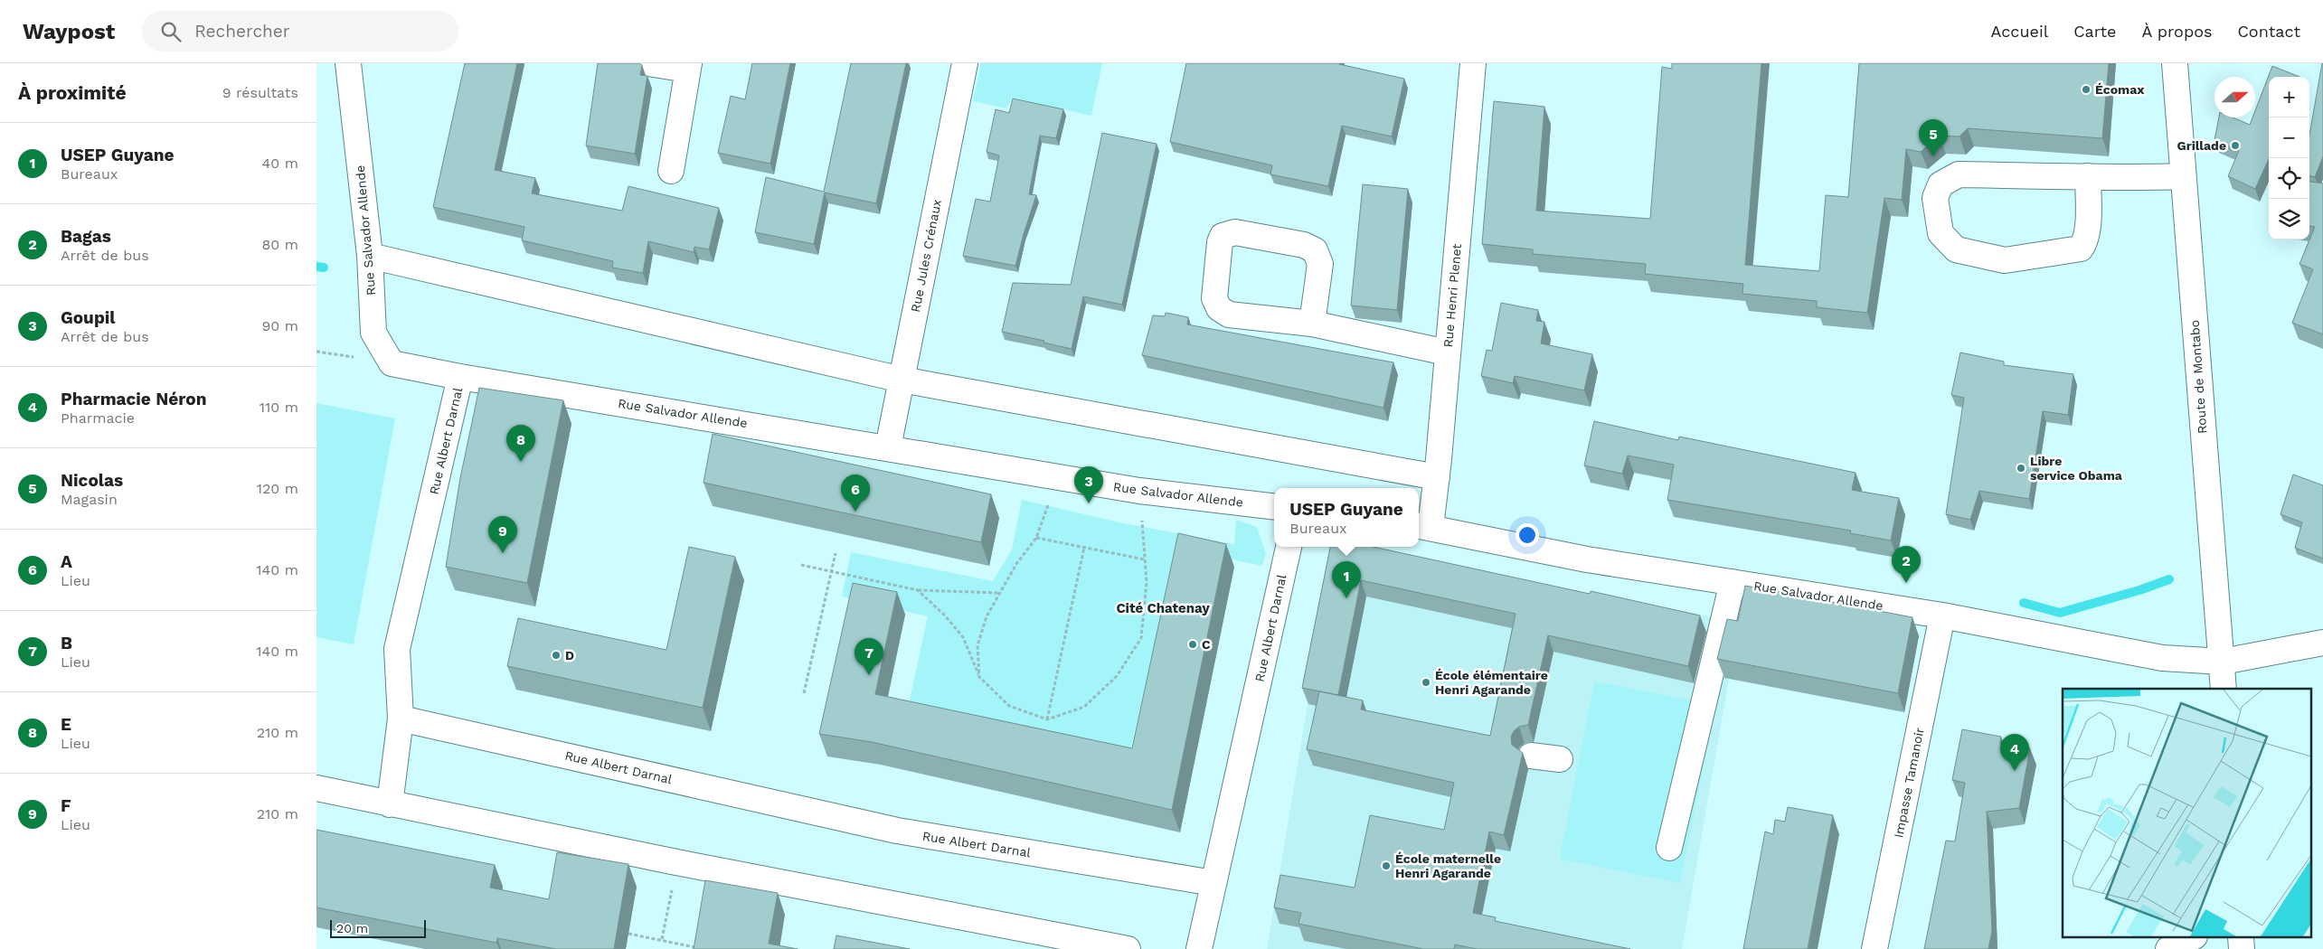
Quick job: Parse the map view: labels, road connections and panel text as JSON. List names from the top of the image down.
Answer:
{
  "streets": {
    "street": [
      "Rue Salvador Allende",
      "Rue Jules Crénaux",
      "Rue Henri Plenet",
      "Route de Montabo",
      "Rue Albert Darnal",
      "Impasse Tamanoir"
    ]
  },
  "crossings": [
    ["Rue Salvador Allende", "Rue Jules Crénaux"],
    ["Rue Salvador Allende", "Rue Henri Plenet"],
    ["Rue Salvador Allende", "Route de Montabo"],
    ["Rue Salvador Allende", "Rue Albert Darnal"],
    ["Rue Salvador Allende", "Impasse Tamanoir"]
  ],
  "districts": ["Cité Chatenay"],
  "places": [
    "Écomax",
    "Grillade",
    "Libre service Obama",
    "C",
    "D",
    "École élémentaire Henri Agarande",
    "École maternelle Henri Agarande"
  ],
  "scale_bar": "20 m",
  "north": "right",
  "page": {
    "header": "Waypost",
    "search": "Rechercher",
    "nav": [
      "Accueil",
      "Carte",
      "À propos",
      "Contact"
    ],
    "heading": ["À proximité", "9 résultats"],
    "map_buttons": ["+", "−"],
    "pins": [
      "5",
      "8",
      "3",
      "6",
      "9",
      "2",
      "1",
      "7",
      "4"
    ],
    "list": [
      {
        "mark": "1",
        "name": "USEP Guyane",
        "note": "Bureaux",
        "value": "40 m"
      },
      {
        "mark": "2",
        "name": "Bagas",
        "note": "Arrêt de bus",
        "value": "80 m"
      },
      {
        "mark": "3",
        "name": "Goupil",
        "note": "Arrêt de bus",
        "value": "90 m"
      },
      {
        "mark": "4",
        "name": "Pharmacie Néron",
        "note": "Pharmacie",
        "value": "110 m"
      },
      {
        "mark": "5",
        "name": "Nicolas",
        "note": "Magasin",
        "value": "120 m"
      },
      {
        "mark": "6",
        "name": "A",
        "note": "Lieu",
        "value": "140 m"
      },
      {
        "mark": "7",
        "name": "B",
        "note": "Lieu",
        "value": "140 m"
      },
      {
        "mark": "8",
        "name": "E",
        "note": "Lieu",
        "value": "210 m"
      },
      {
        "mark": "9",
        "name": "F",
        "note": "Lieu",
        "value": "210 m"
      }
    ],
    "popup": ["USEP Guyane", "Bureaux"],
    "scale": "20 m"
  }
}
